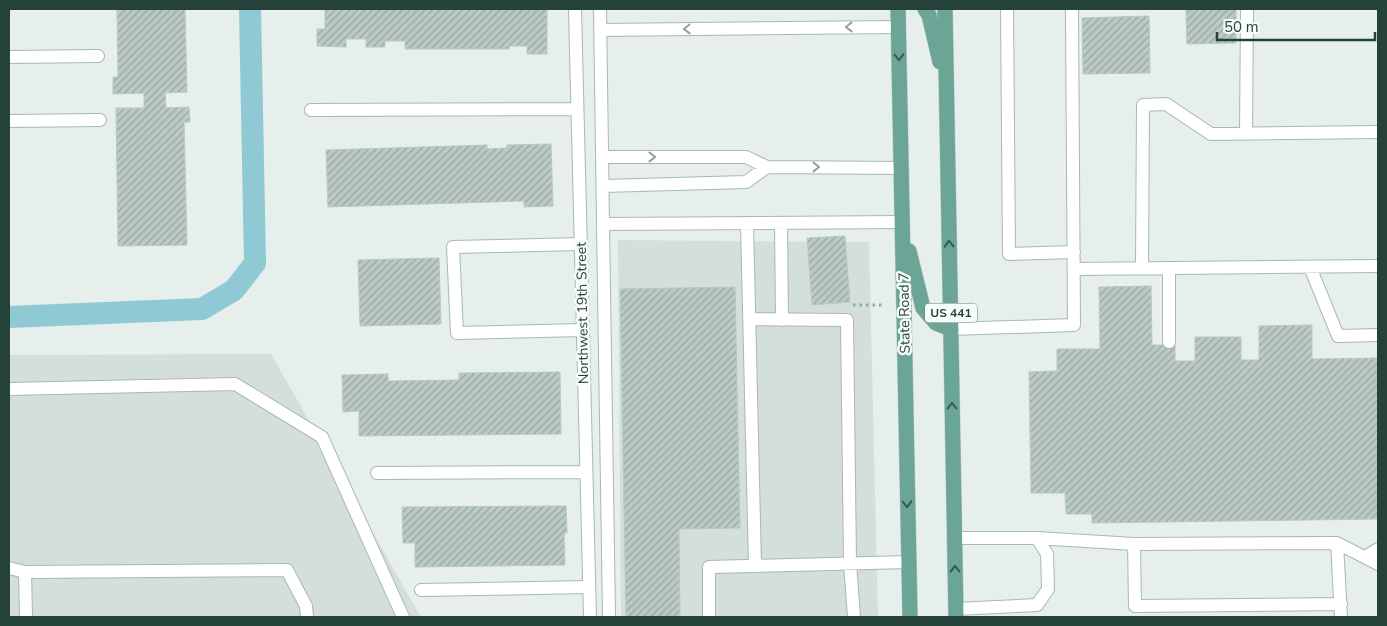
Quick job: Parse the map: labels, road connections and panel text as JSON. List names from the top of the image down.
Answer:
{
  "streets": {
    "main road": ["State Road 7", "US 441"],
    "lane": ["Northwest 19th Street"]
  },
  "scale_bar": "50 m"
}
